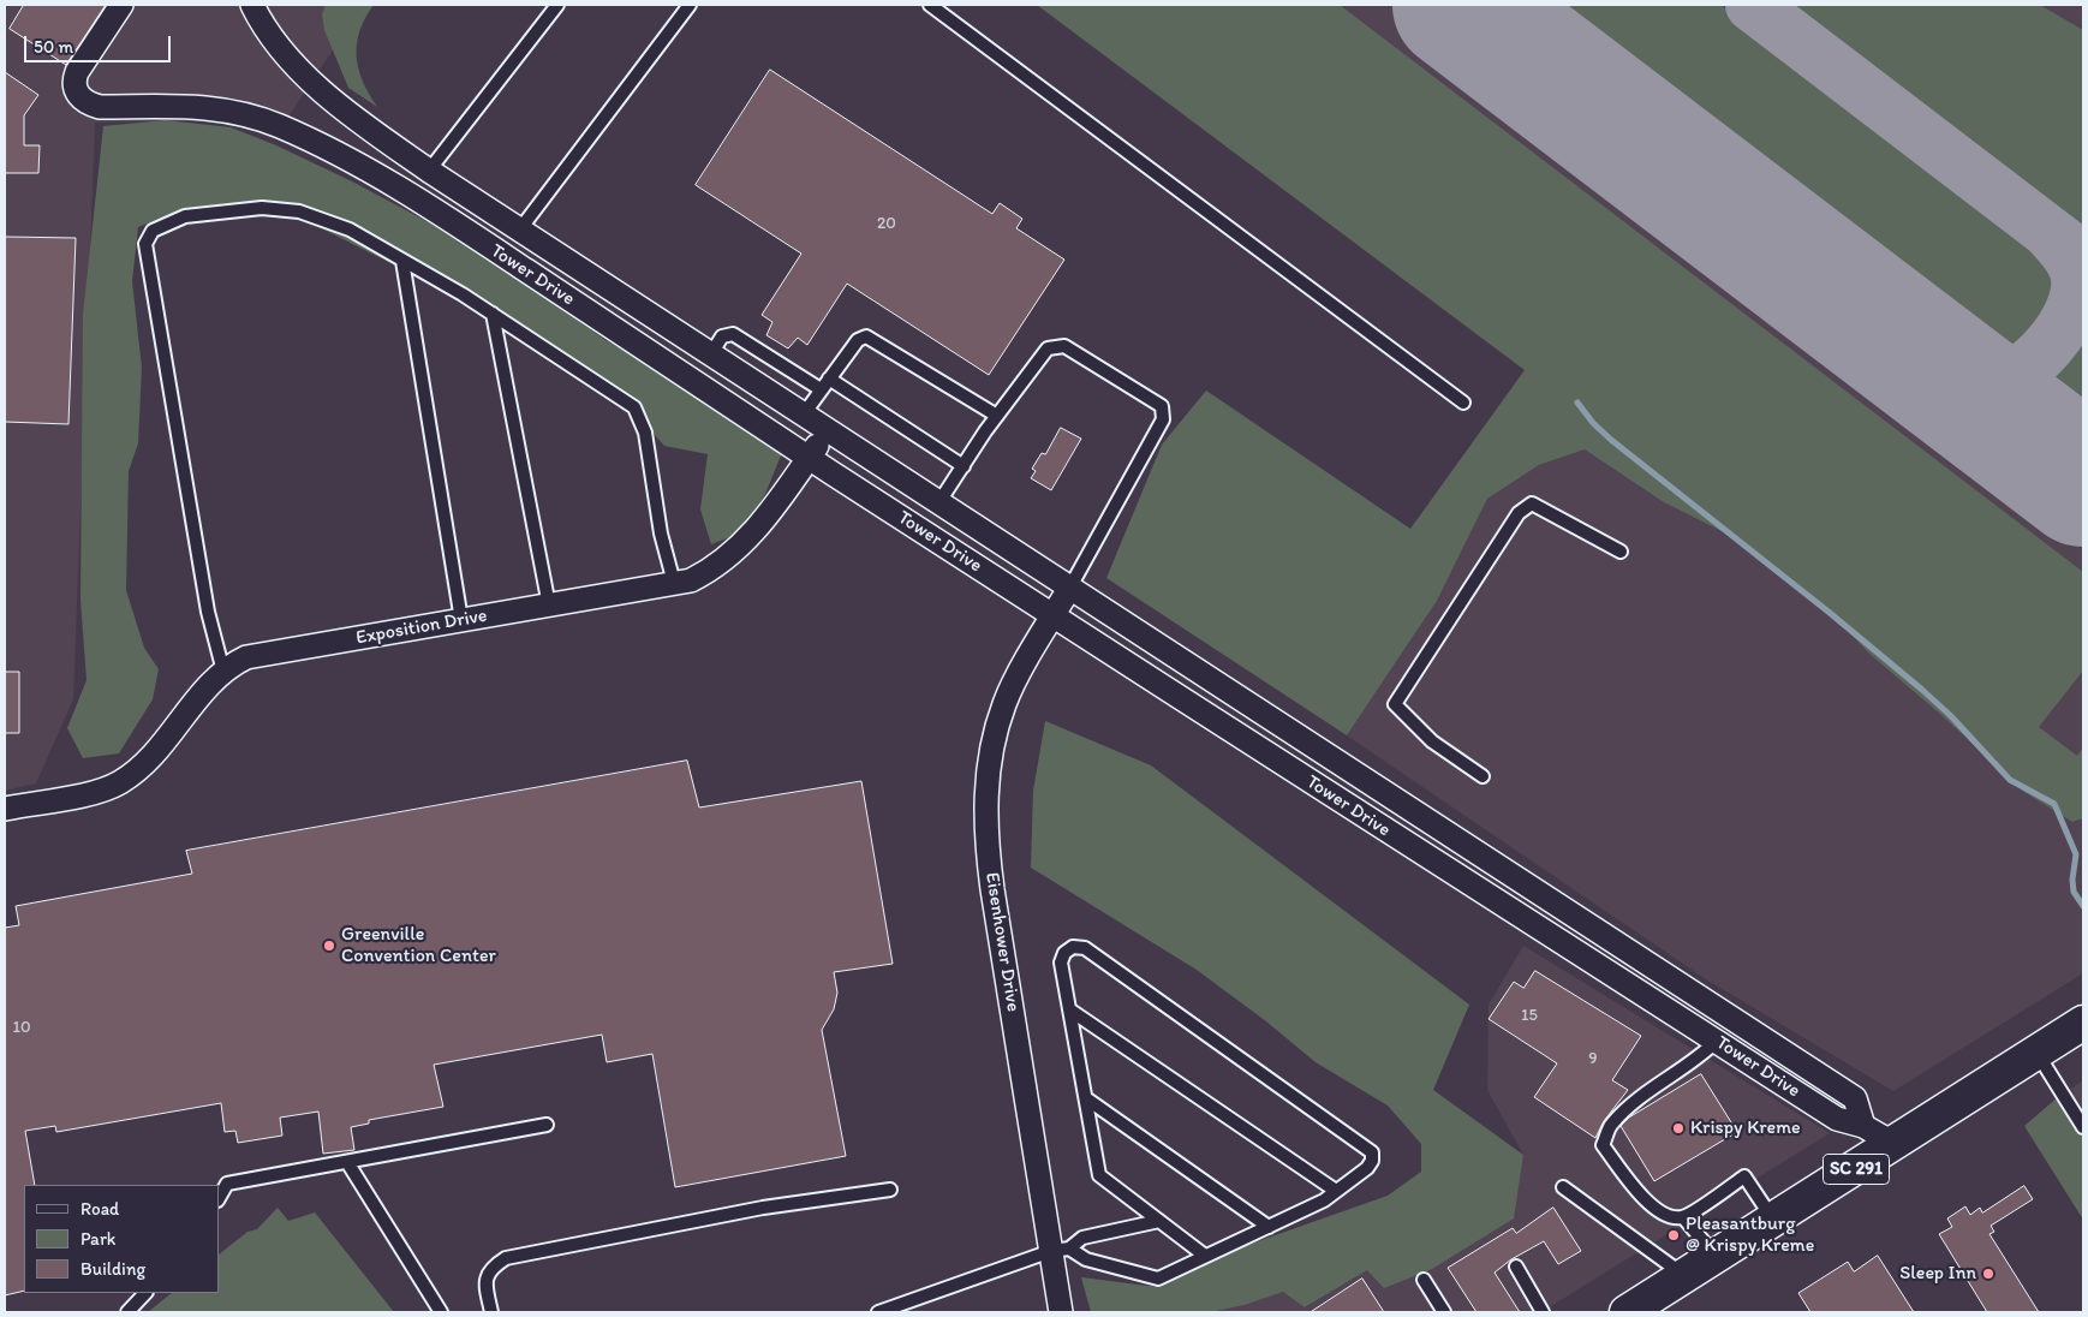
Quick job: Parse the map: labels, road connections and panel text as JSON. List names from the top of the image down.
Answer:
{
  "streets": {
    "main road": ["SC 291"],
    "street": ["Tower Drive", "Exposition Drive", "Eisenhower Drive"]
  },
  "crossings": [
    ["Tower Drive", "Exposition Drive"],
    ["Tower Drive", "Eisenhower Drive"],
    ["Tower Drive", "SC 291"]
  ],
  "places": [
    "Greenville Convention Center",
    "Krispy Kreme",
    "Pleasantburg @ Krispy Kreme",
    "Sleep Inn"
  ],
  "house_numbers": [
    "20",
    "15",
    "10",
    "9"
  ],
  "legend": ["Road", "Park", "Building"],
  "scale_bar": "50 m"
}
